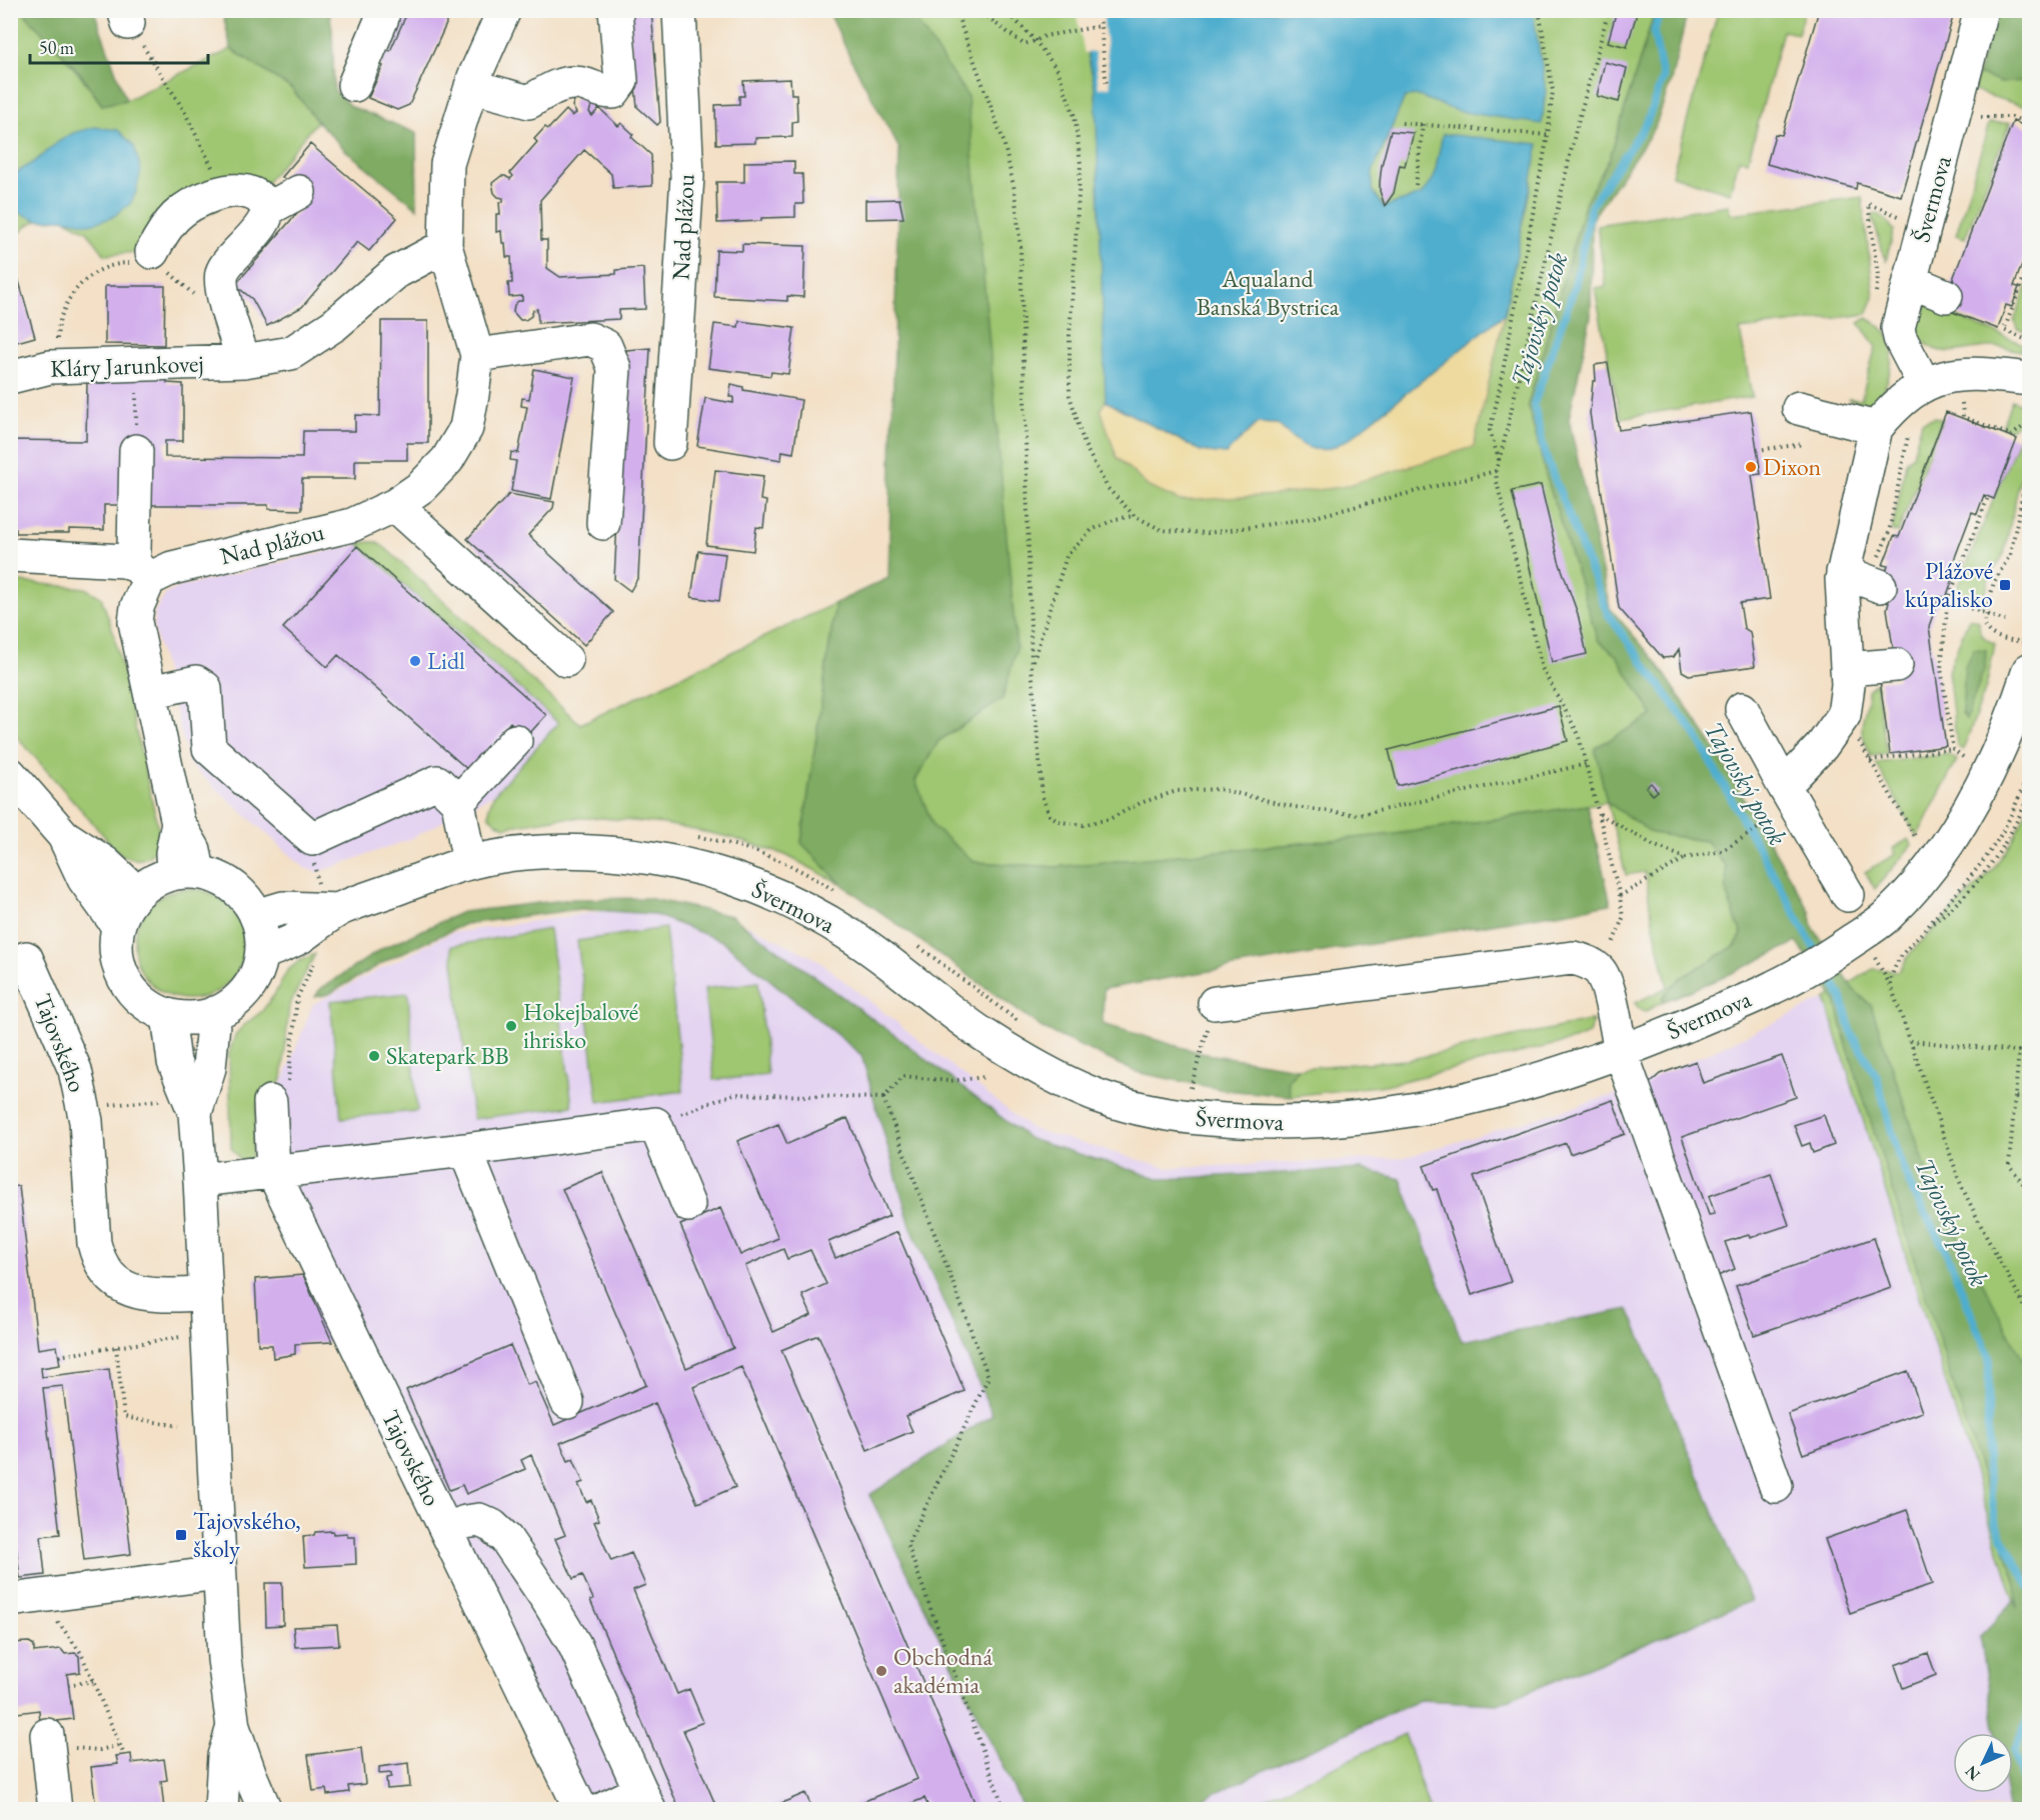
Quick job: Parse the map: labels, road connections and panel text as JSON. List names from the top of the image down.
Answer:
{
  "streets": {
    "street": [
      "Švermova",
      "Nad plážou",
      "Kláry Jarunkovej",
      "Tajovského"
    ]
  },
  "water": ["Tajovský potok"],
  "parks": ["Aqualand Banská Bystrica"],
  "places": {
    "other": [
      "Dixon",
      "Lidl",
      "Hokejbalové ihrisko",
      "Skatepark BB",
      "Obchodná akadémia"
    ],
    "transit": ["Plážové kúpalisko", "Tajovského, školy"]
  },
  "scale_bar": "50 m",
  "north": "bottom left"
}
